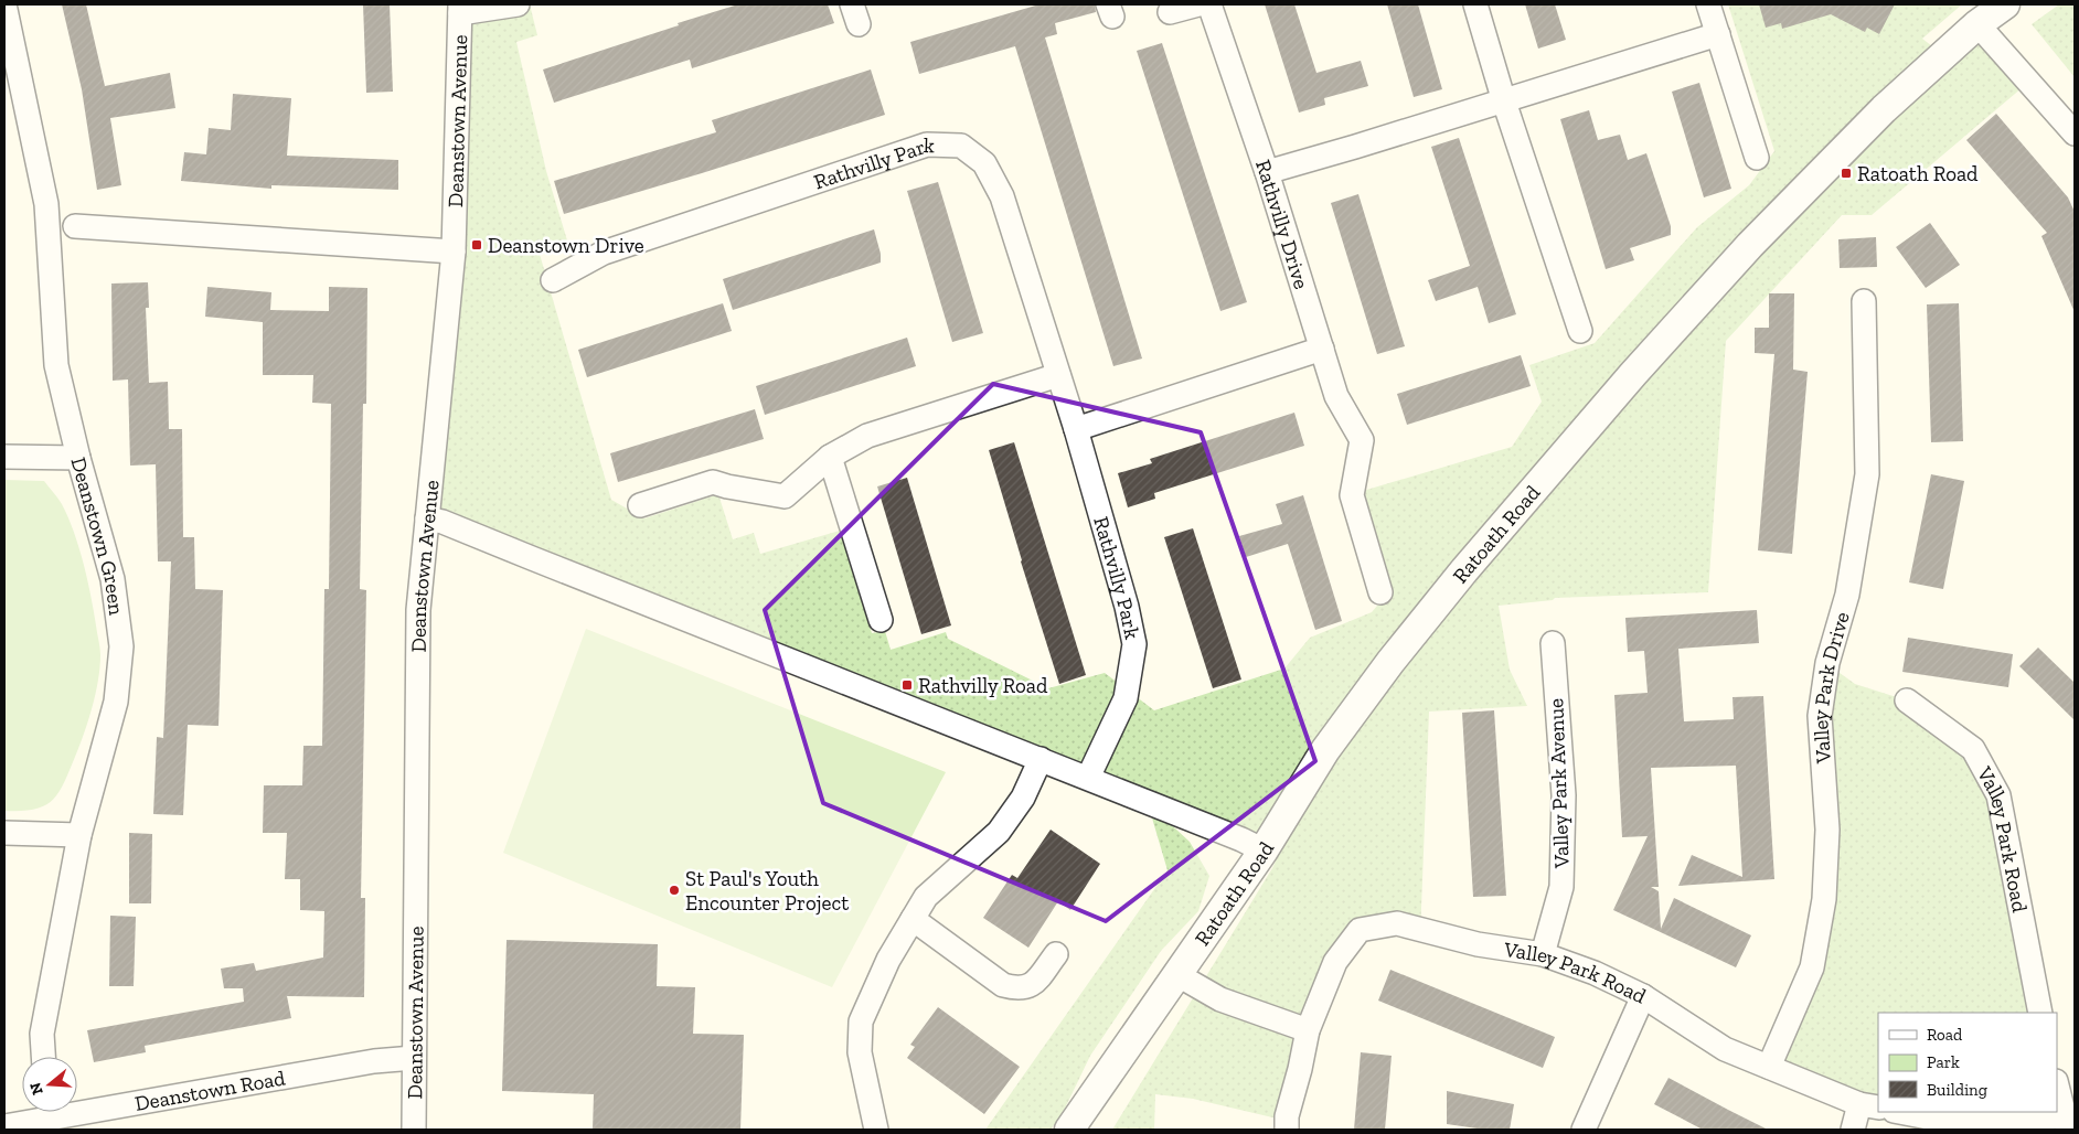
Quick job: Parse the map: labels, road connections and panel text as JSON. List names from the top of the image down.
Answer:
{
  "streets": {
    "street": [
      "Deanstown Avenue",
      "Rathvilly Park",
      "Rathvilly Drive",
      "Ratoath Road",
      "Deanstown Green",
      "Valley Park Drive",
      "Valley Park Avenue",
      "Valley Park Road",
      "Deanstown Road"
    ]
  },
  "crossings": [
    ["Deanstown Avenue", "Deanstown Road"],
    ["Valley Park Drive", "Valley Park Road"],
    ["Valley Park Avenue", "Valley Park Road"]
  ],
  "places": {
    "transit": ["Ratoath Road", "Deanstown Drive", "Rathvilly Road"],
    "other": ["St Paul's Youth Encounter Project"]
  },
  "legend": ["Road", "Park", "Building"],
  "north": "left"
}
